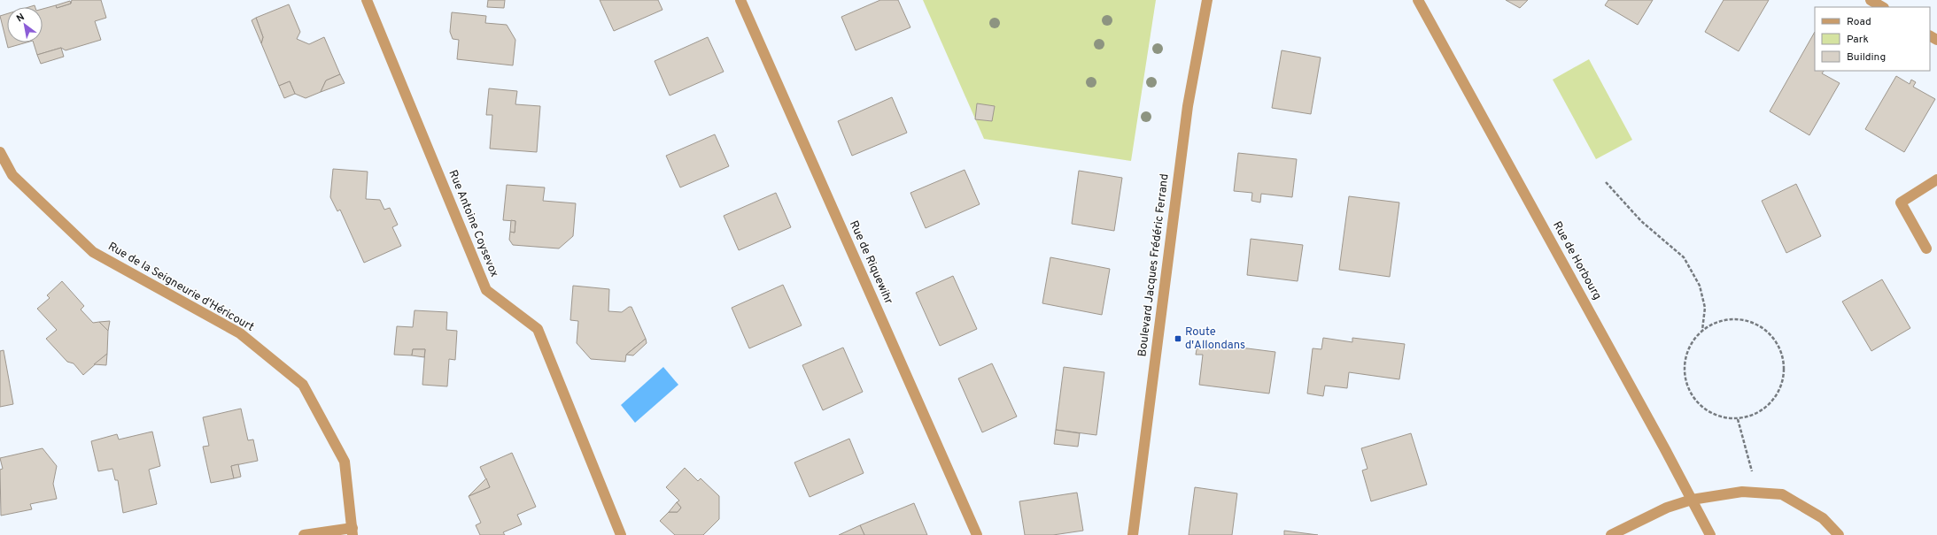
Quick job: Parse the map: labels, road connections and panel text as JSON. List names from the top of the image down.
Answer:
{
  "streets": {
    "street": [
      "Rue Antoine Coysevox",
      "Rue de Horbourg",
      "Rue de Riquewihr",
      "Boulevard Jacques Frédéric Ferrand",
      "Rue de la Seigneurie d'Héricourt"
    ]
  },
  "places": {
    "transit": ["Route d'Allondans"]
  },
  "legend": ["Road", "Park", "Building"],
  "north": "top left"
}
